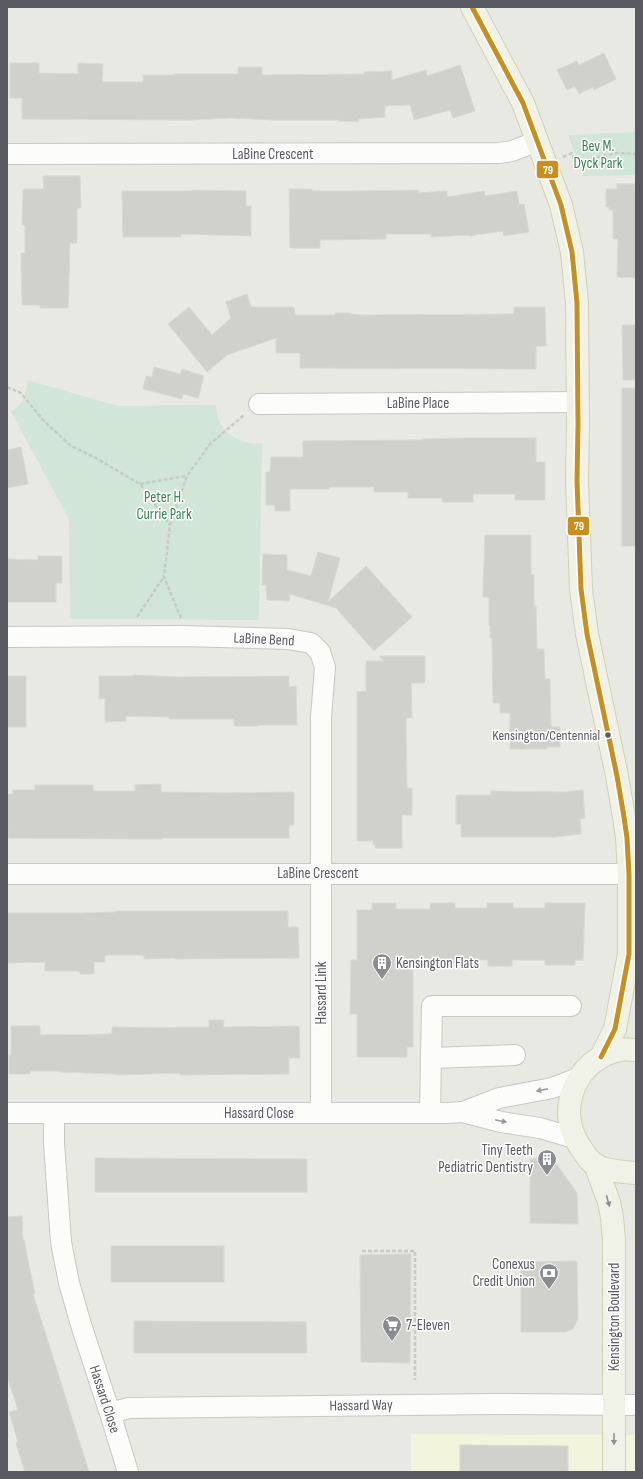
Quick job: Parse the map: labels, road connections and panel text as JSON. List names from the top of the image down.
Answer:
{
  "streets": {
    "main road": ["Kensington Boulevard"],
    "street": [
      "LaBine Crescent",
      "LaBine Place",
      "LaBine Bend",
      "Hassard Link",
      "Hassard Close",
      "Hassard Way"
    ]
  },
  "crossings": [
    ["LaBine Crescent", "LaBine Bend"],
    ["LaBine Crescent", "Hassard Link"],
    ["LaBine Bend", "Hassard Link"],
    ["Hassard Link", "Hassard Close"],
    ["Hassard Close", "Hassard Way"],
    ["Kensington Boulevard", "Hassard Way"]
  ],
  "one_way": ["Kensington Boulevard"],
  "parks": ["Bev M. Dyck Park", "Peter H. Currie Park"],
  "places": {
    "other": ["Kensington/Centennial"],
    "building": ["Kensington Flats", "Tiny Teeth Pediatric Dentistry"],
    "bank": ["Conexus Credit Union"],
    "supermarket": ["7-Eleven"]
  },
  "lines": ["transit line 79"]
}
